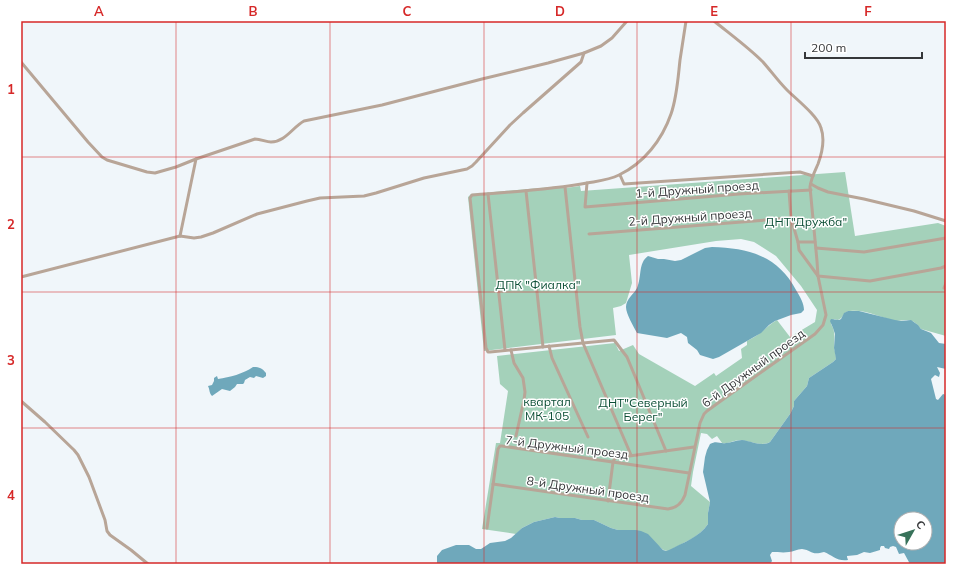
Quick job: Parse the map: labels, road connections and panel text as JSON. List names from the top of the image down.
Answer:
{
  "streets": {
    "street": [
      "1-й Дружный проезд",
      "2-й Дружный проезд",
      "6-й Дружный проезд",
      "7-й Дружный проезд",
      "8-й Дружный проезд"
    ]
  },
  "crossings": [
    ["6-й Дружный проезд", "7-й Дружный проезд"],
    ["6-й Дружный проезд", "8-й Дружный проезд"],
    ["7-й Дружный проезд", "8-й Дружный проезд"]
  ],
  "parks": [
    "ДНТ\"Дружба\"",
    "ДПК \"Фиалка\"",
    "квартал МК-105",
    "ДНТ\"Северный Берег\""
  ],
  "scale_bar": "200 m",
  "north": "top right",
  "grid": {
    "columns": [
      "A",
      "B",
      "C",
      "D",
      "E",
      "F"
    ],
    "rows": [
      "1",
      "2",
      "3",
      "4"
    ]
  }
}
